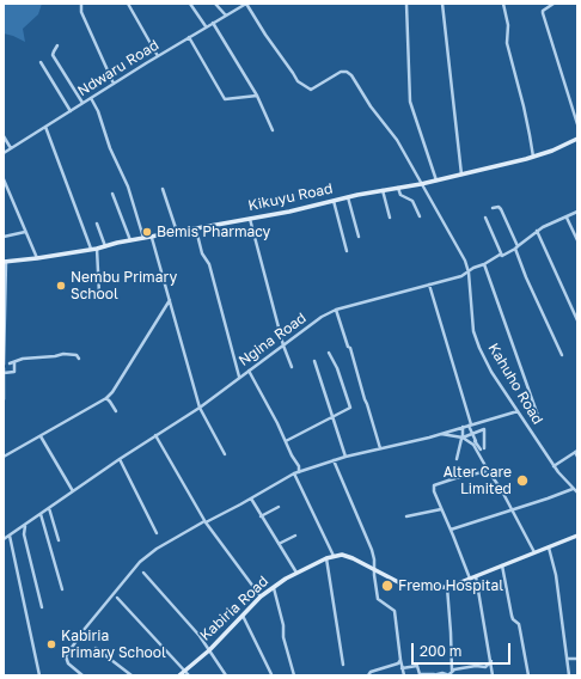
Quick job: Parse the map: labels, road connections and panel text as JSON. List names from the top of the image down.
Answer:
{
  "streets": {
    "main road": ["Kikuyu Road", "Kabiria Road"],
    "street": ["Ndwaru Road", "Ngina Road", "Kahuho Road"]
  },
  "crossings": [
    ["Ngina Road", "Kahuho Road"]
  ],
  "places": [
    "Bemis Pharmacy",
    "Nembu Primary School",
    "Alter Care Limited",
    "Fremo Hospital",
    "Kabiria Primary School"
  ],
  "scale_bar": "200 m"
}
